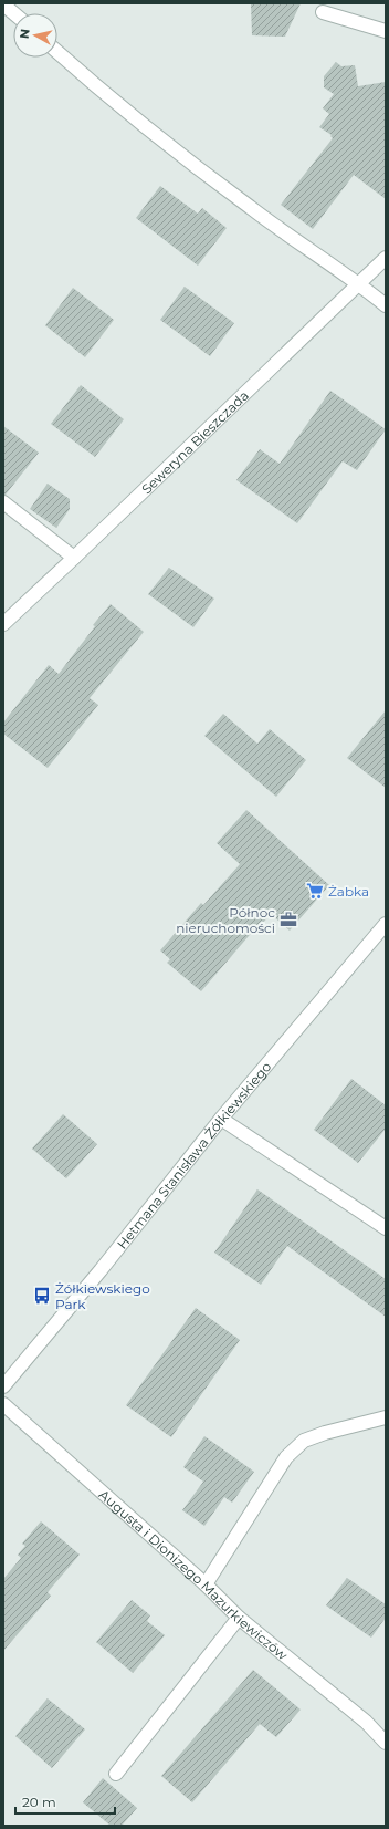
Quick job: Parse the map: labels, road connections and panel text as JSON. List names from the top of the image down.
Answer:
{
  "streets": {
    "street": ["Seweryna Bieszczada", "Hetmana Stanisława Żółkiewskiego", "Augusta i Dionizego Mazurkiewiczów"]
  },
  "places": {
    "supermarket": ["Żabka"],
    "office": ["Północ nieruchomości"],
    "bus stop": ["Żółkiewskiego Park"]
  },
  "scale_bar": "20 m",
  "north": "left"
}
